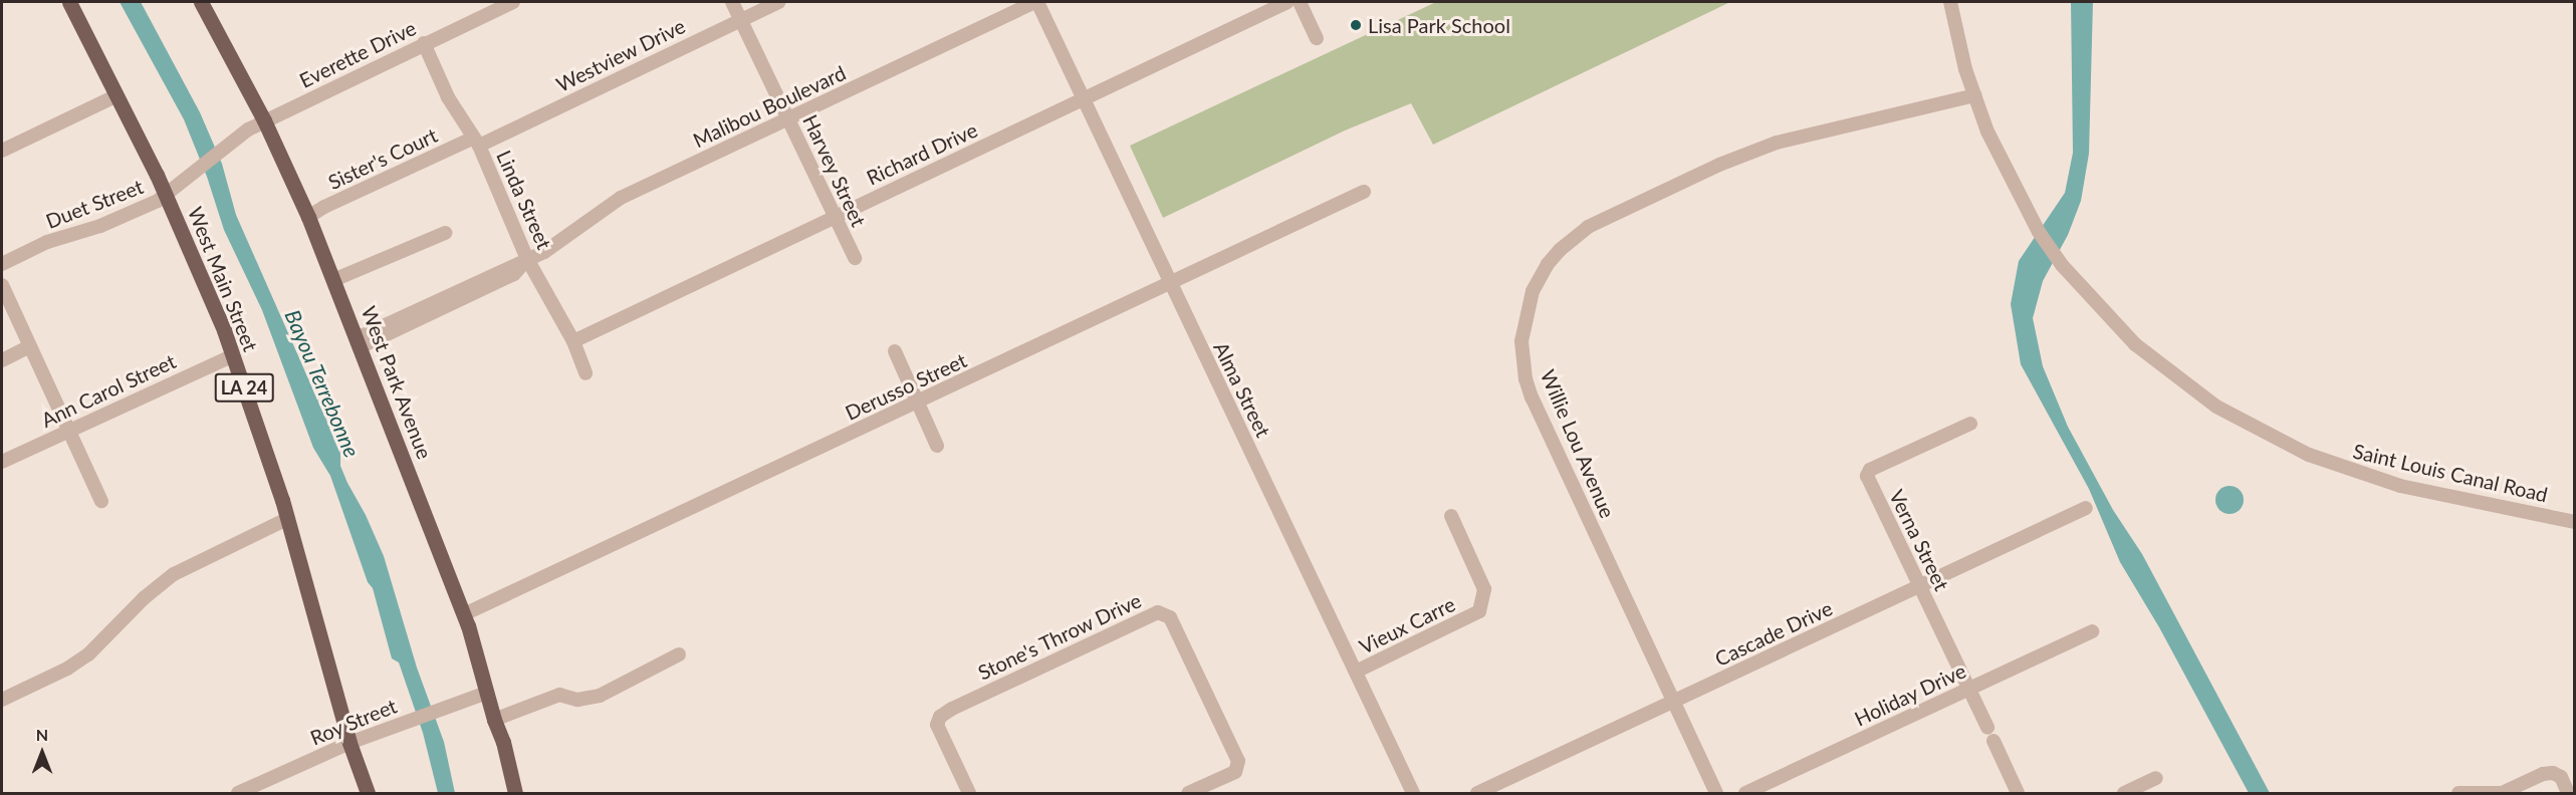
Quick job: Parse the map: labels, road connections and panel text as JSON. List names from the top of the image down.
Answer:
{
  "streets": {
    "main road": ["West Main Street", "West Park Avenue", "LA 24"],
    "street": [
      "Everette Drive",
      "Westview Drive",
      "Malibou Boulevard",
      "Richard Drive",
      "Sister's Court",
      "Harvey Street",
      "Linda Street",
      "Duet Street",
      "Derusso Street",
      "Alma Street",
      "Ann Carol Street",
      "Willie Lou Avenue",
      "Saint Louis Canal Road",
      "Verna Street",
      "Vieux Carre",
      "Cascade Drive",
      "Stone's Throw Drive",
      "Holiday Drive",
      "Roy Street"
    ]
  },
  "crossings": [
    ["Everette Drive", "Linda Street"],
    ["Everette Drive", "Duet Street"],
    ["Everette Drive", "West Park Avenue"],
    ["Westview Drive", "Sister's Court"],
    ["Westview Drive", "Harvey Street"],
    ["Westview Drive", "Linda Street"],
    ["Malibou Boulevard", "Harvey Street"],
    ["Malibou Boulevard", "Linda Street"],
    ["Malibou Boulevard", "West Park Avenue"],
    ["Malibou Boulevard", "Alma Street"],
    ["Richard Drive", "Harvey Street"],
    ["Richard Drive", "Linda Street"],
    ["Richard Drive", "Alma Street"],
    ["Sister's Court", "Linda Street"],
    ["Sister's Court", "West Park Avenue"],
    ["Duet Street", "West Main Street"],
    ["West Main Street", "Ann Carol Street"],
    ["West Main Street", "Roy Street"],
    ["West Park Avenue", "Derusso Street"],
    ["West Park Avenue", "Roy Street"],
    ["Derusso Street", "Alma Street"],
    ["Alma Street", "Vieux Carre"],
    ["Willie Lou Avenue", "Saint Louis Canal Road"],
    ["Willie Lou Avenue", "Cascade Drive"],
    ["Verna Street", "Cascade Drive"],
    ["Verna Street", "Holiday Drive"]
  ],
  "water": ["Bayou Terrebonne"],
  "places": ["Lisa Park School"],
  "north": "top"
}
